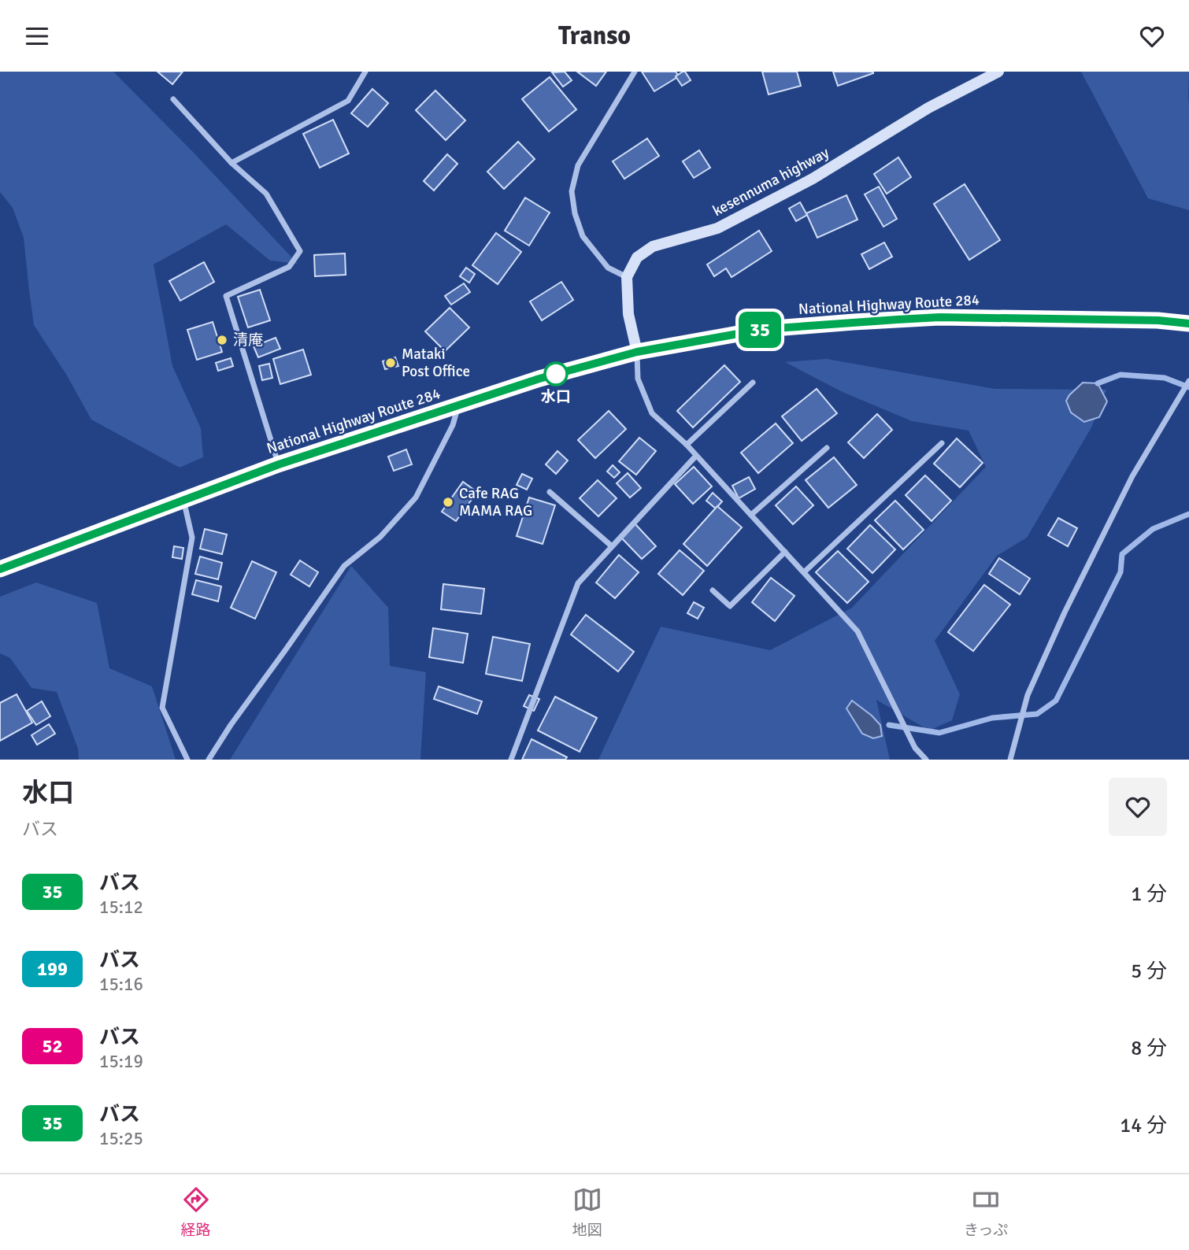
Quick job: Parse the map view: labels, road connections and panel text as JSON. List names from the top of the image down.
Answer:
{
  "streets": {
    "highway": ["National Highway Route 284"],
    "street": ["kesennuma highway"]
  },
  "places": [
    "清庵",
    "Mataki Post Office",
    "水口",
    "Cafe RAG MAMA RAG"
  ],
  "lines": ["bus line 35"],
  "page": {
    "header": "Transo",
    "on_map": "35",
    "heading": ["水口", "バス"],
    "list": [
      {
        "mark": "35",
        "name": "バス",
        "note": "15:12",
        "value": "1 分"
      },
      {
        "mark": "199",
        "name": "バス",
        "note": "15:16",
        "value": "5 分"
      },
      {
        "mark": "52",
        "name": "バス",
        "note": "15:19",
        "value": "8 分"
      },
      {
        "mark": "35",
        "name": "バス",
        "note": "15:25",
        "value": "14 分"
      }
    ],
    "tabs": ["経路", "地図", "きっぷ"]
  }
}
